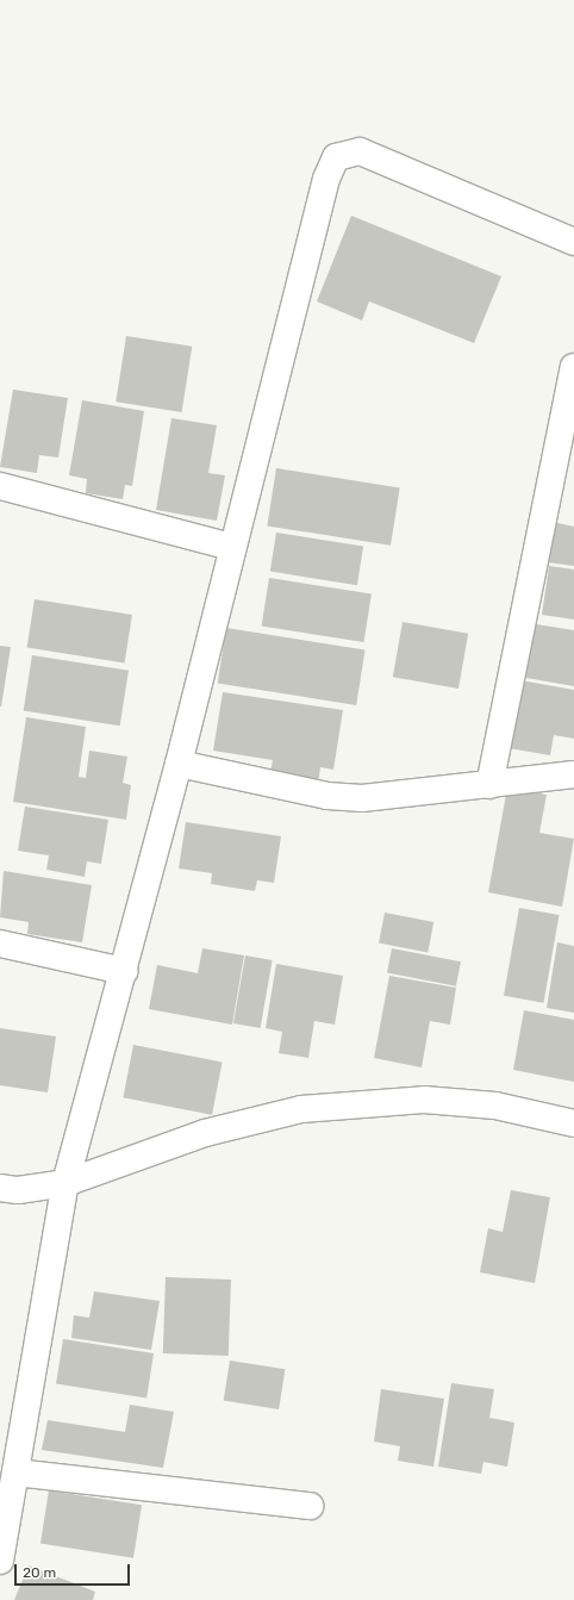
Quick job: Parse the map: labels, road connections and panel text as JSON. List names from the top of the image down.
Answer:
{
  "scale_bar": "20 m"
}
